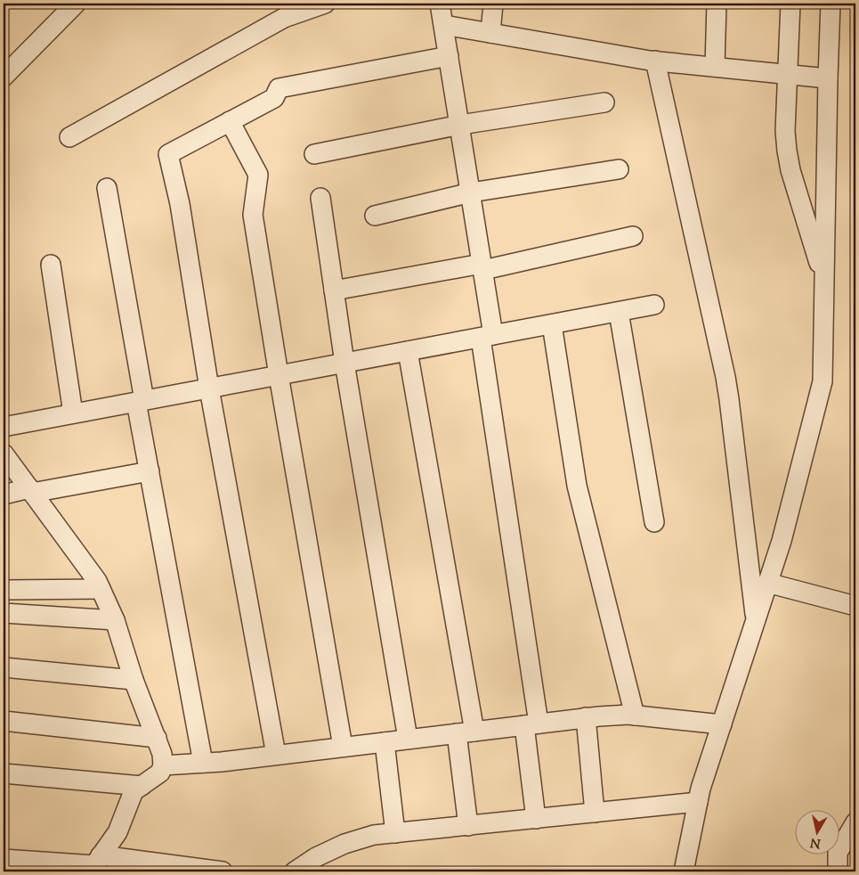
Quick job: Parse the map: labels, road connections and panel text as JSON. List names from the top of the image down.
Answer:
{
  "north": "bottom"
}
